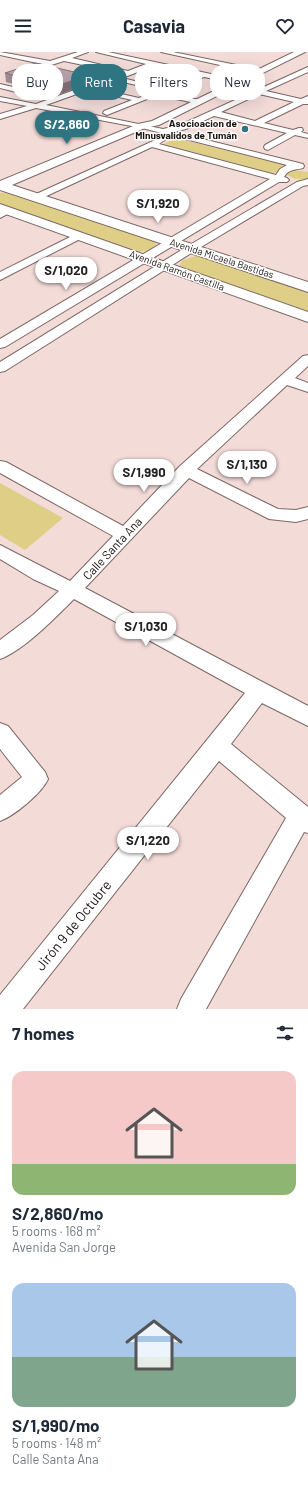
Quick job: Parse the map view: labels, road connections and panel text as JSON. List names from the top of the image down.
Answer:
{
  "streets": {
    "main road": ["Avenida Micaela Bastidas", "Avenida Ramón Castilla"],
    "street": ["Calle Santa Ana", "Jirón 9 de Octubre"]
  },
  "places": ["Asocioacion de MInusvalidos de Tumán"],
  "page": {
    "header": "Casavia",
    "chip": [
      "Buy",
      "Rent",
      "Filters",
      "New"
    ],
    "price": [
      "S/2,860",
      "S/1,920",
      "S/1,020",
      "S/1,130",
      "S/1,990",
      "S/1,030",
      "S/1,220"
    ],
    "heading": "7 homes",
    "list": [
      {
        "name": "S/2,860/mo",
        "note": "5 rooms · 168 m² · Avenida San Jorge"
      },
      {
        "name": "S/1,990/mo",
        "note": "5 rooms · 148 m² · Calle Santa Ana"
      }
    ]
  }
}
